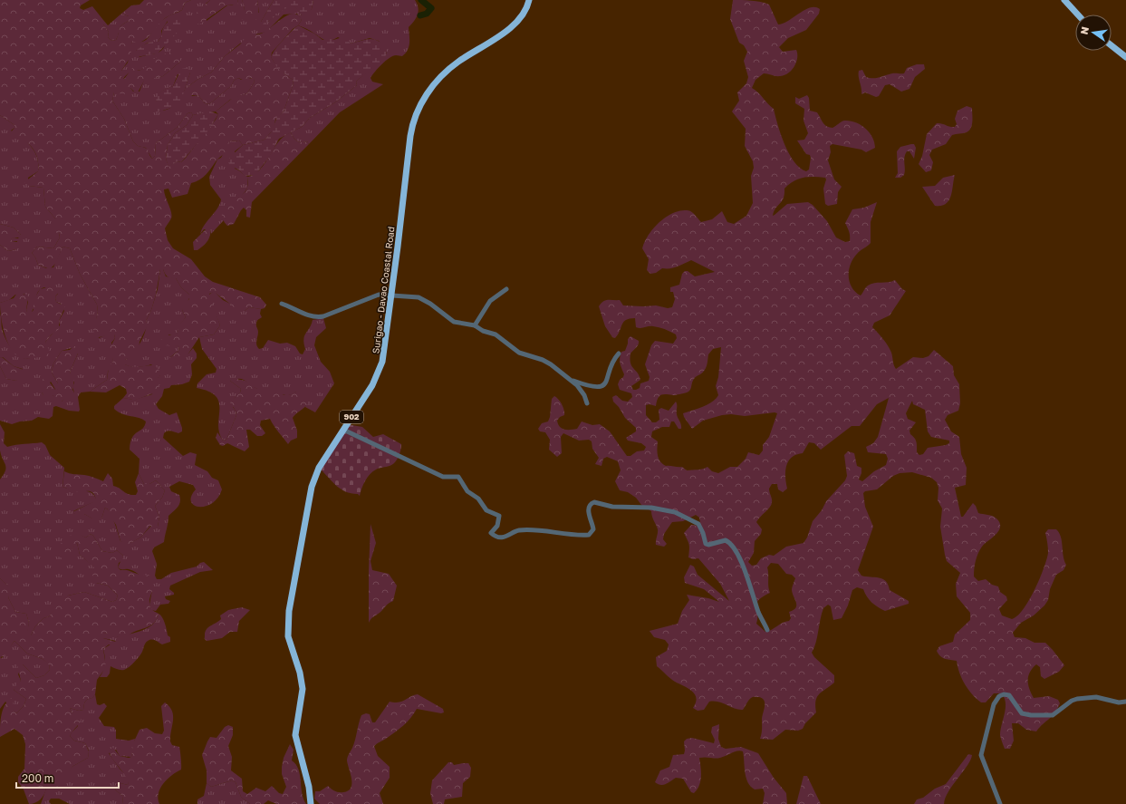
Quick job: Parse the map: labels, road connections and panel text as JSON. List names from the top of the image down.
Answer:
{
  "streets": {
    "highway": ["Surigao - Davao Coastal Road", "902"]
  },
  "scale_bar": "200 m",
  "north": "left"
}
